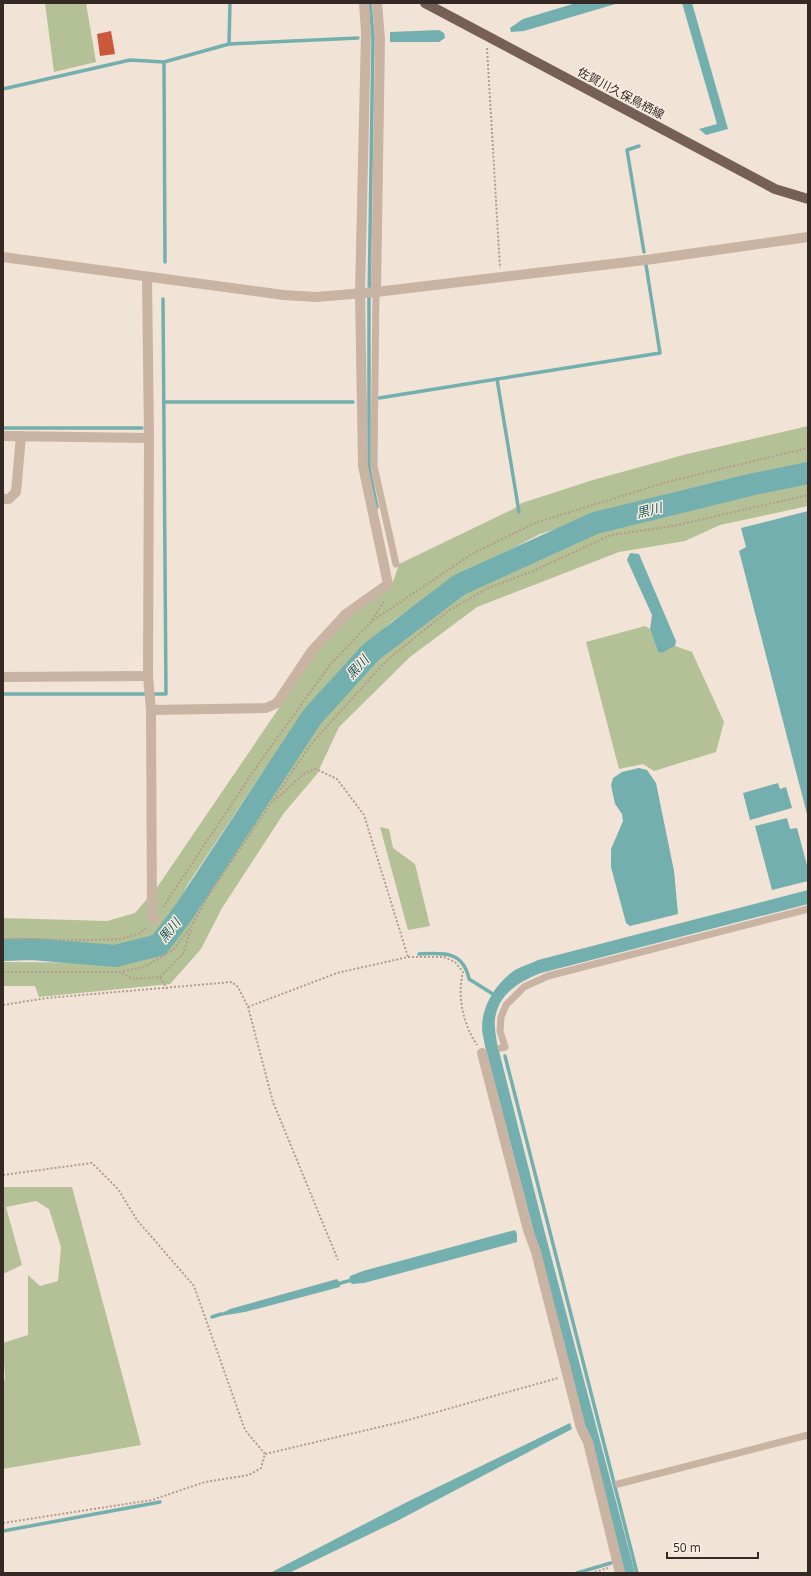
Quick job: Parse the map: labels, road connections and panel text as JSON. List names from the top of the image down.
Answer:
{
  "streets": {
    "main road": ["佐賀川久保鳥栖線"]
  },
  "water": ["黒川"],
  "scale_bar": "50 m"
}
